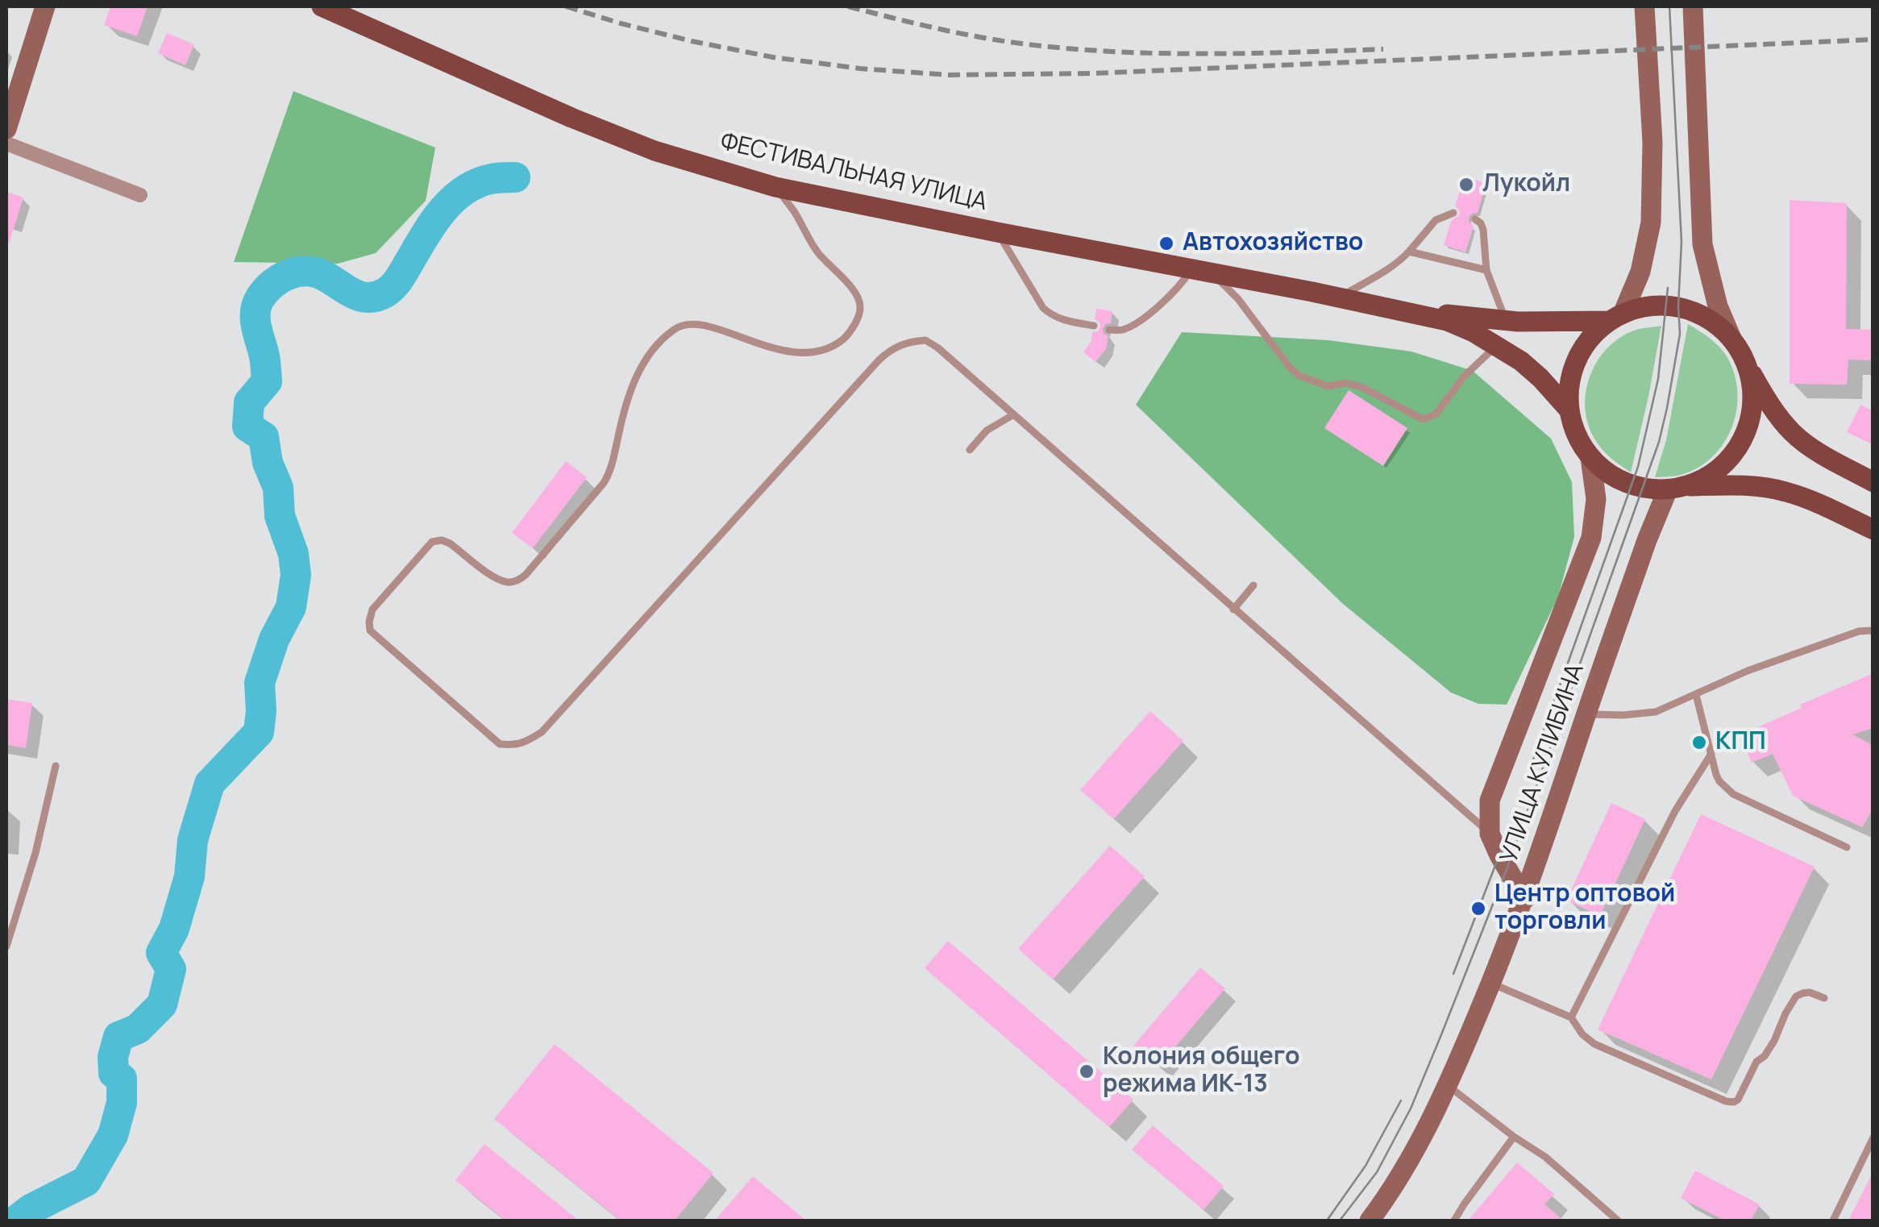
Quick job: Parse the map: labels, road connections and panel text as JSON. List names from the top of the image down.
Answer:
{
  "streets": {
    "main road": ["ФЕСТИВАЛЬНАЯ УЛИЦА"],
    "street": ["УЛИЦА КУЛИБИНА"]
  },
  "crossings": [
    ["ФЕСТИВАЛЬНАЯ УЛИЦА", "УЛИЦА КУЛИБИНА"]
  ],
  "places": [
    "Лукойл",
    "Автохозяйство",
    "КПП",
    "Центр оптовой торговли",
    "Колония общего режима ИК-13"
  ]
}
